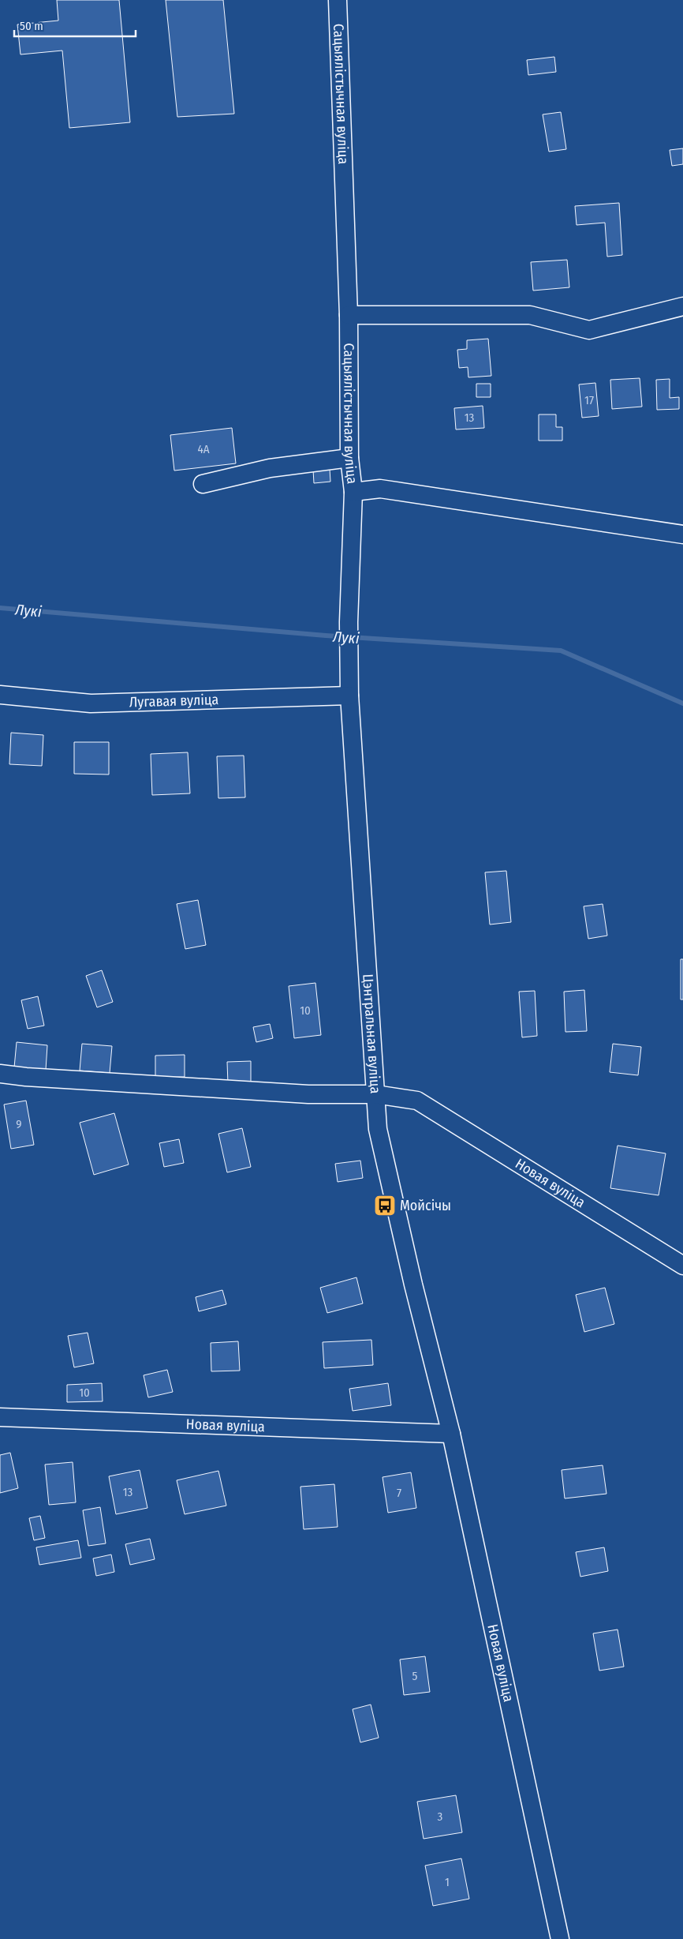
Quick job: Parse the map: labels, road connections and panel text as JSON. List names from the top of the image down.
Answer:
{
  "streets": {
    "street": [
      "Сацыялістычная вуліца",
      "Лугавая вуліца",
      "Цэнтральная вуліца",
      "Новая вуліца"
    ]
  },
  "crossings": [
    ["Сацыялістычная вуліца", "Цэнтральная вуліца"],
    ["Лугавая вуліца", "Цэнтральная вуліца"],
    ["Цэнтральная вуліца", "Новая вуліца"]
  ],
  "water": ["Лукі"],
  "places": {
    "bus stop": ["Мойсічы"]
  },
  "house_numbers": [
    "17",
    "13",
    "4А",
    "10",
    "9",
    "10",
    "13",
    "7",
    "5",
    "3",
    "1"
  ],
  "scale_bar": "50 m"
}
